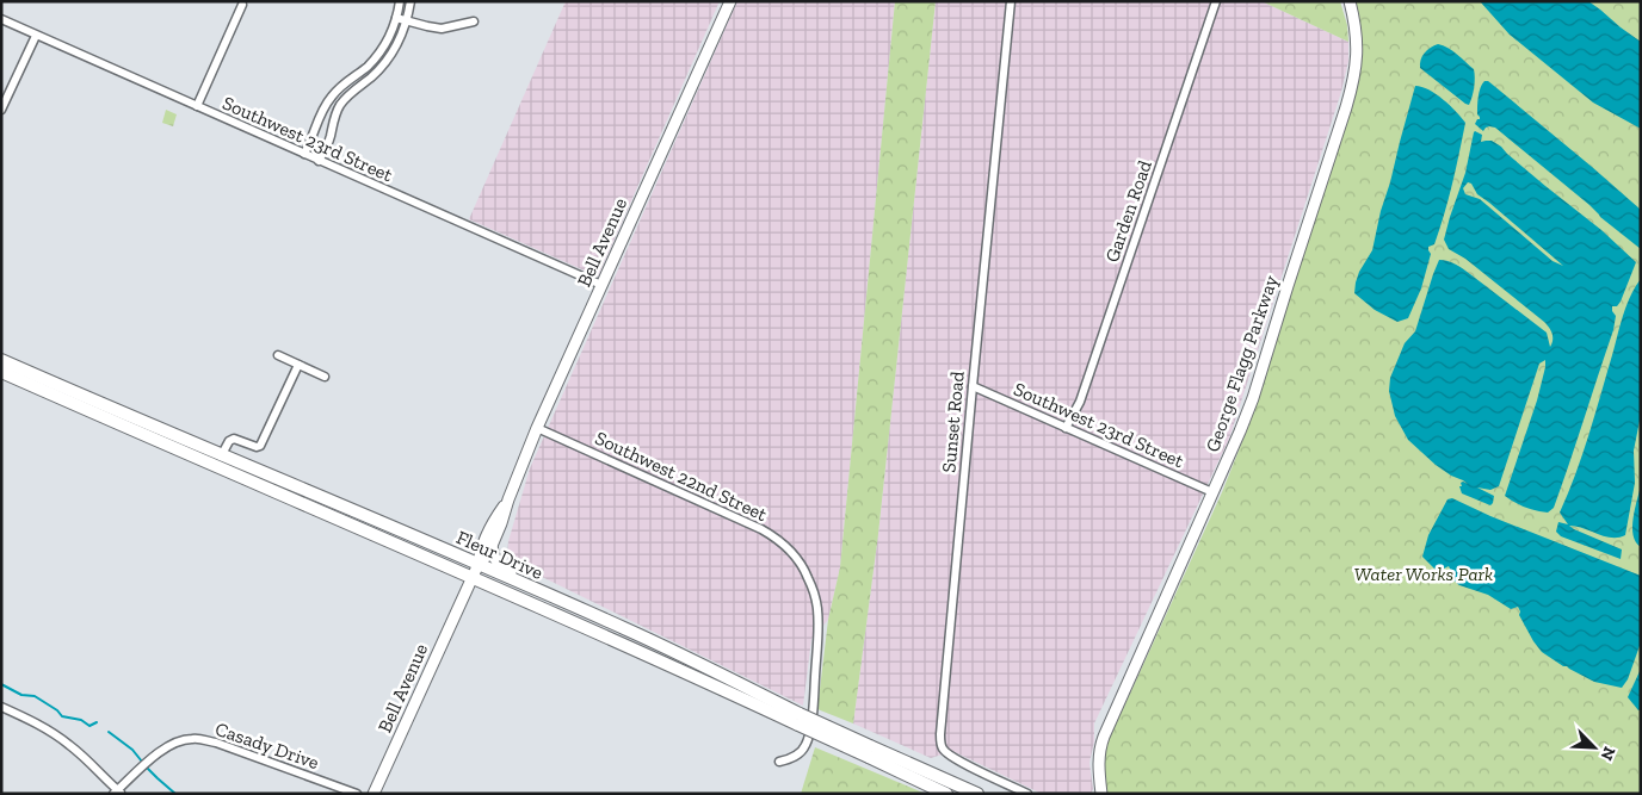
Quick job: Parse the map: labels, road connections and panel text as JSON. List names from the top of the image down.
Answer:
{
  "streets": {
    "main road": ["Fleur Drive"],
    "street": [
      "Southwest 23rd Street",
      "Garden Road",
      "Bell Avenue",
      "George Flagg Parkway",
      "Sunset Road",
      "Southwest 22nd Street",
      "Casady Drive"
    ]
  },
  "crossings": [
    ["Southwest 23rd Street", "Garden Road"],
    ["Southwest 23rd Street", "Bell Avenue"],
    ["Southwest 23rd Street", "George Flagg Parkway"],
    ["Southwest 23rd Street", "Sunset Road"],
    ["Bell Avenue", "Southwest 22nd Street"],
    ["Bell Avenue", "Fleur Drive"]
  ],
  "parks": ["Water Works Park"],
  "north": "bottom right"
}
